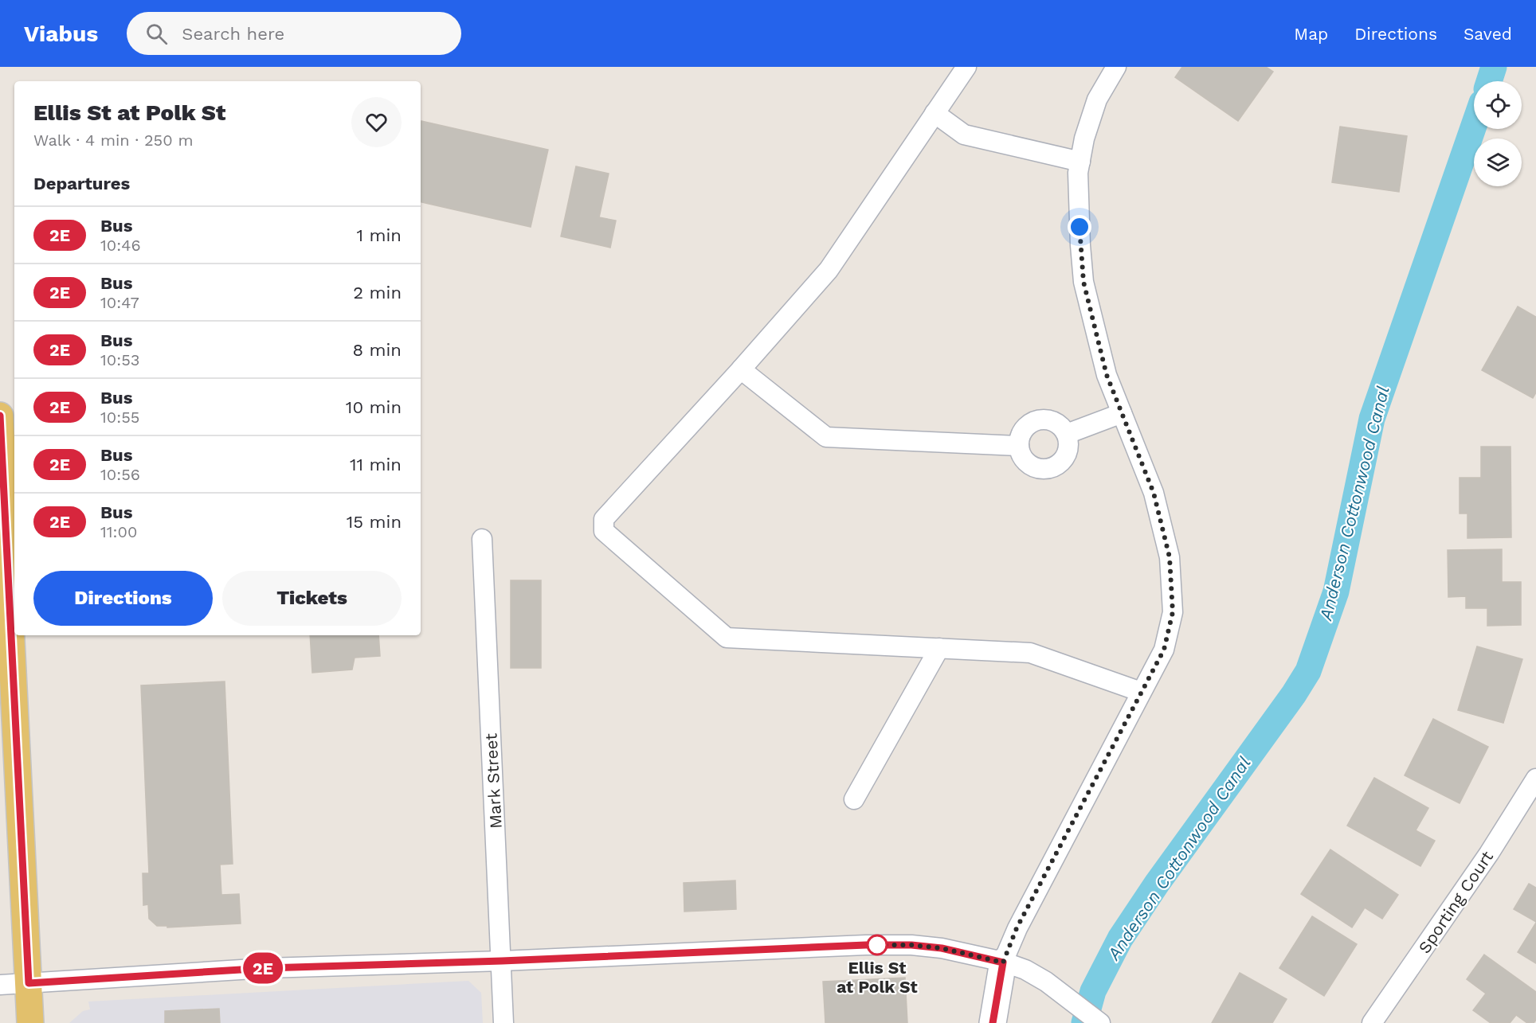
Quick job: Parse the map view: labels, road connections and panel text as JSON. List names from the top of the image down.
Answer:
{
  "streets": {
    "street": ["Mark Street", "Sporting Court"]
  },
  "water": ["Anderson Cottonwood Canal"],
  "places": ["Ellis St at Polk St"],
  "lines": ["bus line 2E"],
  "page": {
    "header": "Viabus",
    "search": "Search here",
    "nav": ["Map", "Directions", "Saved"],
    "on_map": "2E",
    "heading": [
      ["Ellis St at Polk St", "Walk · 4 min · 250 m"],
      "Departures"
    ],
    "list": [
      {
        "mark": "2E",
        "name": "Bus",
        "note": "10:46",
        "value": "1 min"
      },
      {
        "mark": "2E",
        "name": "Bus",
        "note": "10:47",
        "value": "2 min"
      },
      {
        "mark": "2E",
        "name": "Bus",
        "note": "10:53",
        "value": "8 min"
      },
      {
        "mark": "2E",
        "name": "Bus",
        "note": "10:55",
        "value": "10 min"
      },
      {
        "mark": "2E",
        "name": "Bus",
        "note": "10:56",
        "value": "11 min"
      },
      {
        "mark": "2E",
        "name": "Bus",
        "note": "11:00",
        "value": "15 min"
      }
    ],
    "buttons": ["Directions", "Tickets"]
  }
}
